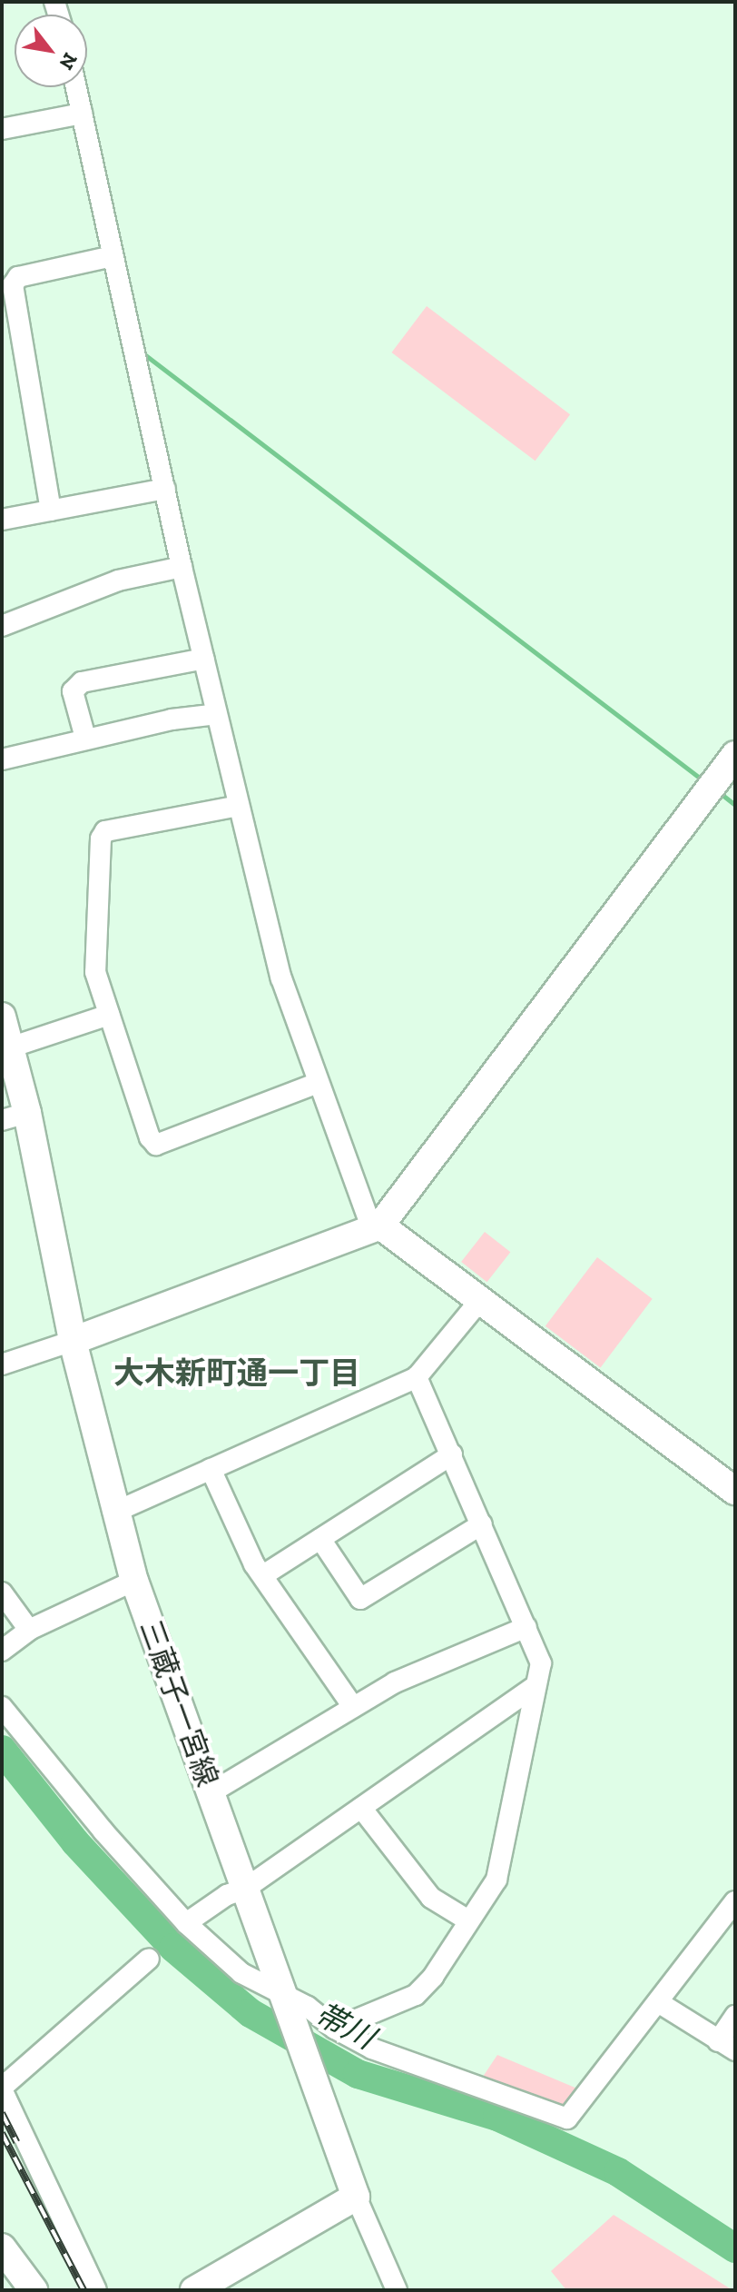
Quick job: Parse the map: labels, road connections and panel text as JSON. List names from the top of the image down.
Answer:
{
  "streets": {
    "main road": ["三蔵子一宮線"]
  },
  "districts": ["大木新町通一丁目"],
  "water": ["帯川"],
  "north": "bottom right"
}
